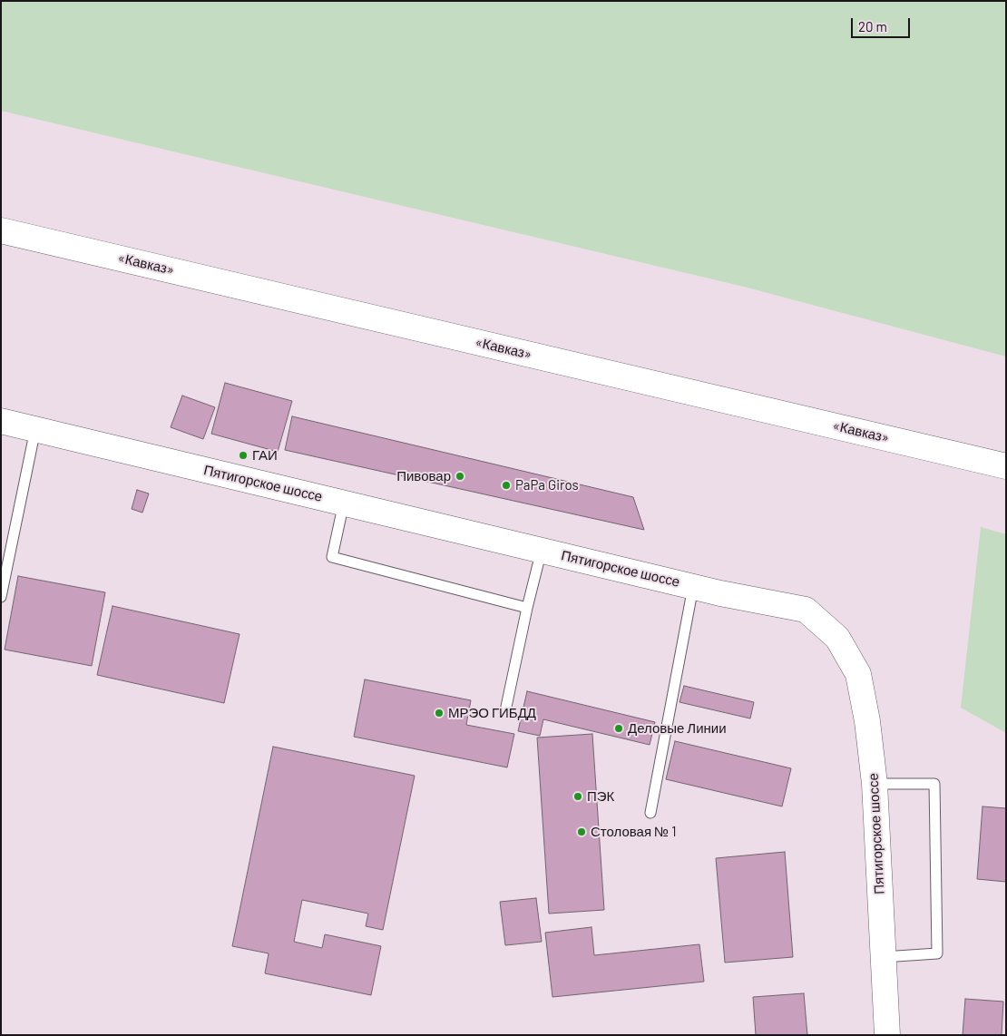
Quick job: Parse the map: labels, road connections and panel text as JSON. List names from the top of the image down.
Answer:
{
  "streets": {
    "main road": ["«Кавказ»", "Пятигорское шоссе"]
  },
  "places": [
    "ГАИ",
    "Пивовар",
    "PaPa Giros",
    "МРЭО ГИБДД",
    "Деловые Линии",
    "ПЭК",
    "Столовая № 1"
  ],
  "scale_bar": "20 m"
}
